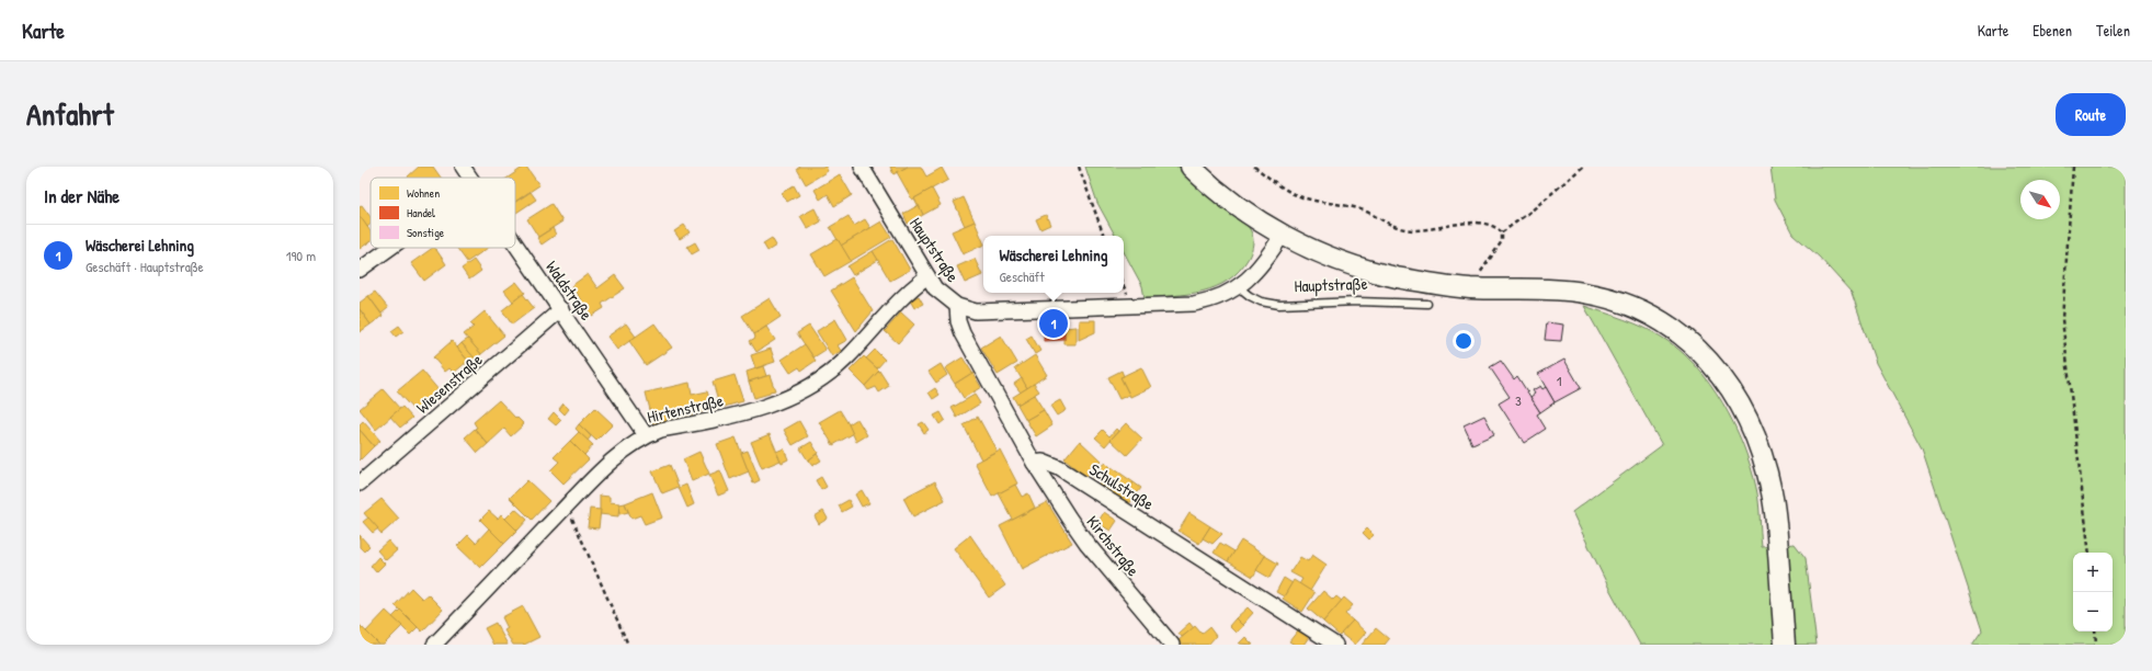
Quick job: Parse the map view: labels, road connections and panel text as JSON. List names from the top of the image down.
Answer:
{
  "streets": {
    "street": [
      "Hauptstraße",
      "Waldstraße",
      "Wiesenstraße",
      "Hirtenstraße",
      "Schulstraße",
      "Kirchstraße"
    ]
  },
  "crossings": [
    ["Hauptstraße", "Hirtenstraße"],
    ["Waldstraße", "Wiesenstraße"],
    ["Waldstraße", "Hirtenstraße"],
    ["Schulstraße", "Kirchstraße"]
  ],
  "house_numbers": ["1", "3"],
  "legend": ["Wohnen", "Handel", "Sonstige"],
  "north": "bottom right",
  "page": {
    "header": "Karte",
    "nav": ["Karte", "Ebenen", "Teilen"],
    "title": "Anfahrt",
    "buttons": "Route",
    "heading": "In der Nähe",
    "list": [
      {
        "mark": "1",
        "name": "Wäscherei Lehning",
        "note": "Geschäft · Hauptstraße",
        "value": "190 m"
      }
    ],
    "popup": ["Wäscherei Lehning", "Geschäft"],
    "pins": "1",
    "map_buttons": ["+", "−"]
  }
}
